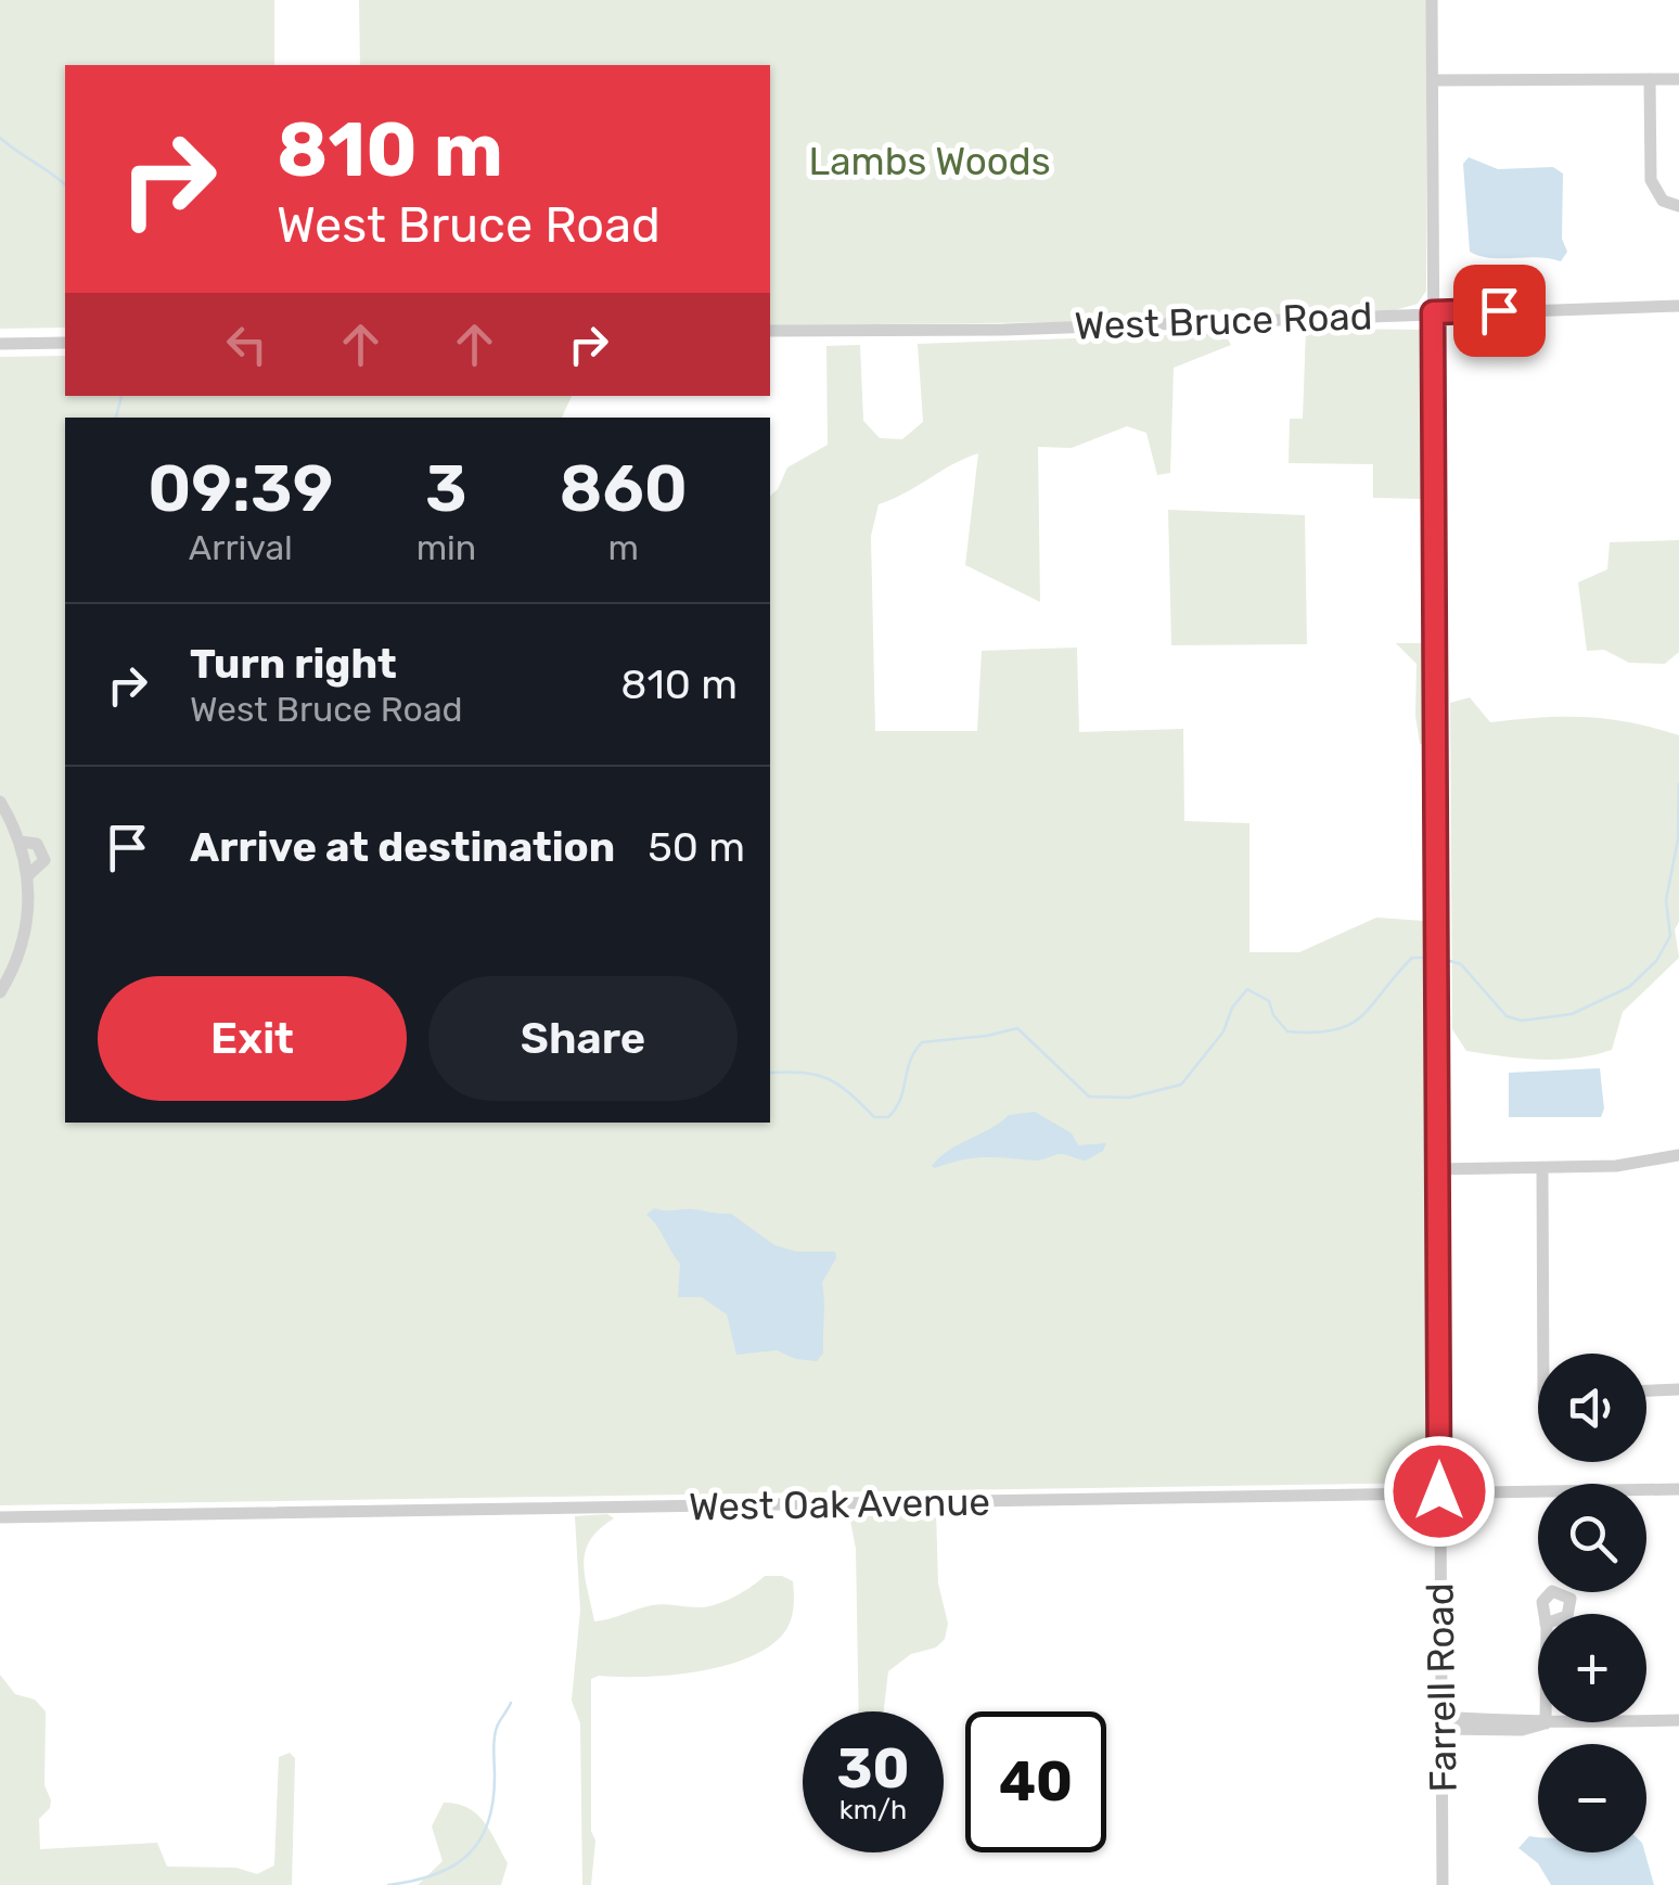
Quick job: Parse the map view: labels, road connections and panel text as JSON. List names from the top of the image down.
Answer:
{
  "streets": {
    "street": ["West Bruce Road", "West Oak Avenue", "Farrell Road"]
  },
  "crossings": [
    ["West Bruce Road", "Farrell Road"],
    ["West Oak Avenue", "Farrell Road"]
  ],
  "parks": ["Lambs Woods"],
  "page": {
    "turn": ["810 m", "West Bruce Road"],
    "eta": [
      "09:39",
      "Arrival",
      "3",
      "min",
      "860",
      "m"
    ],
    "list": [
      {
        "name": "Turn right",
        "note": "West Bruce Road",
        "value": "810 m"
      },
      {
        "name": "Arrive at destination",
        "value": "50 m"
      }
    ],
    "buttons": ["Exit", "Share"],
    "map_buttons": ["+", "−"],
    "speed": "30 km/h",
    "limit": "40"
  }
}
